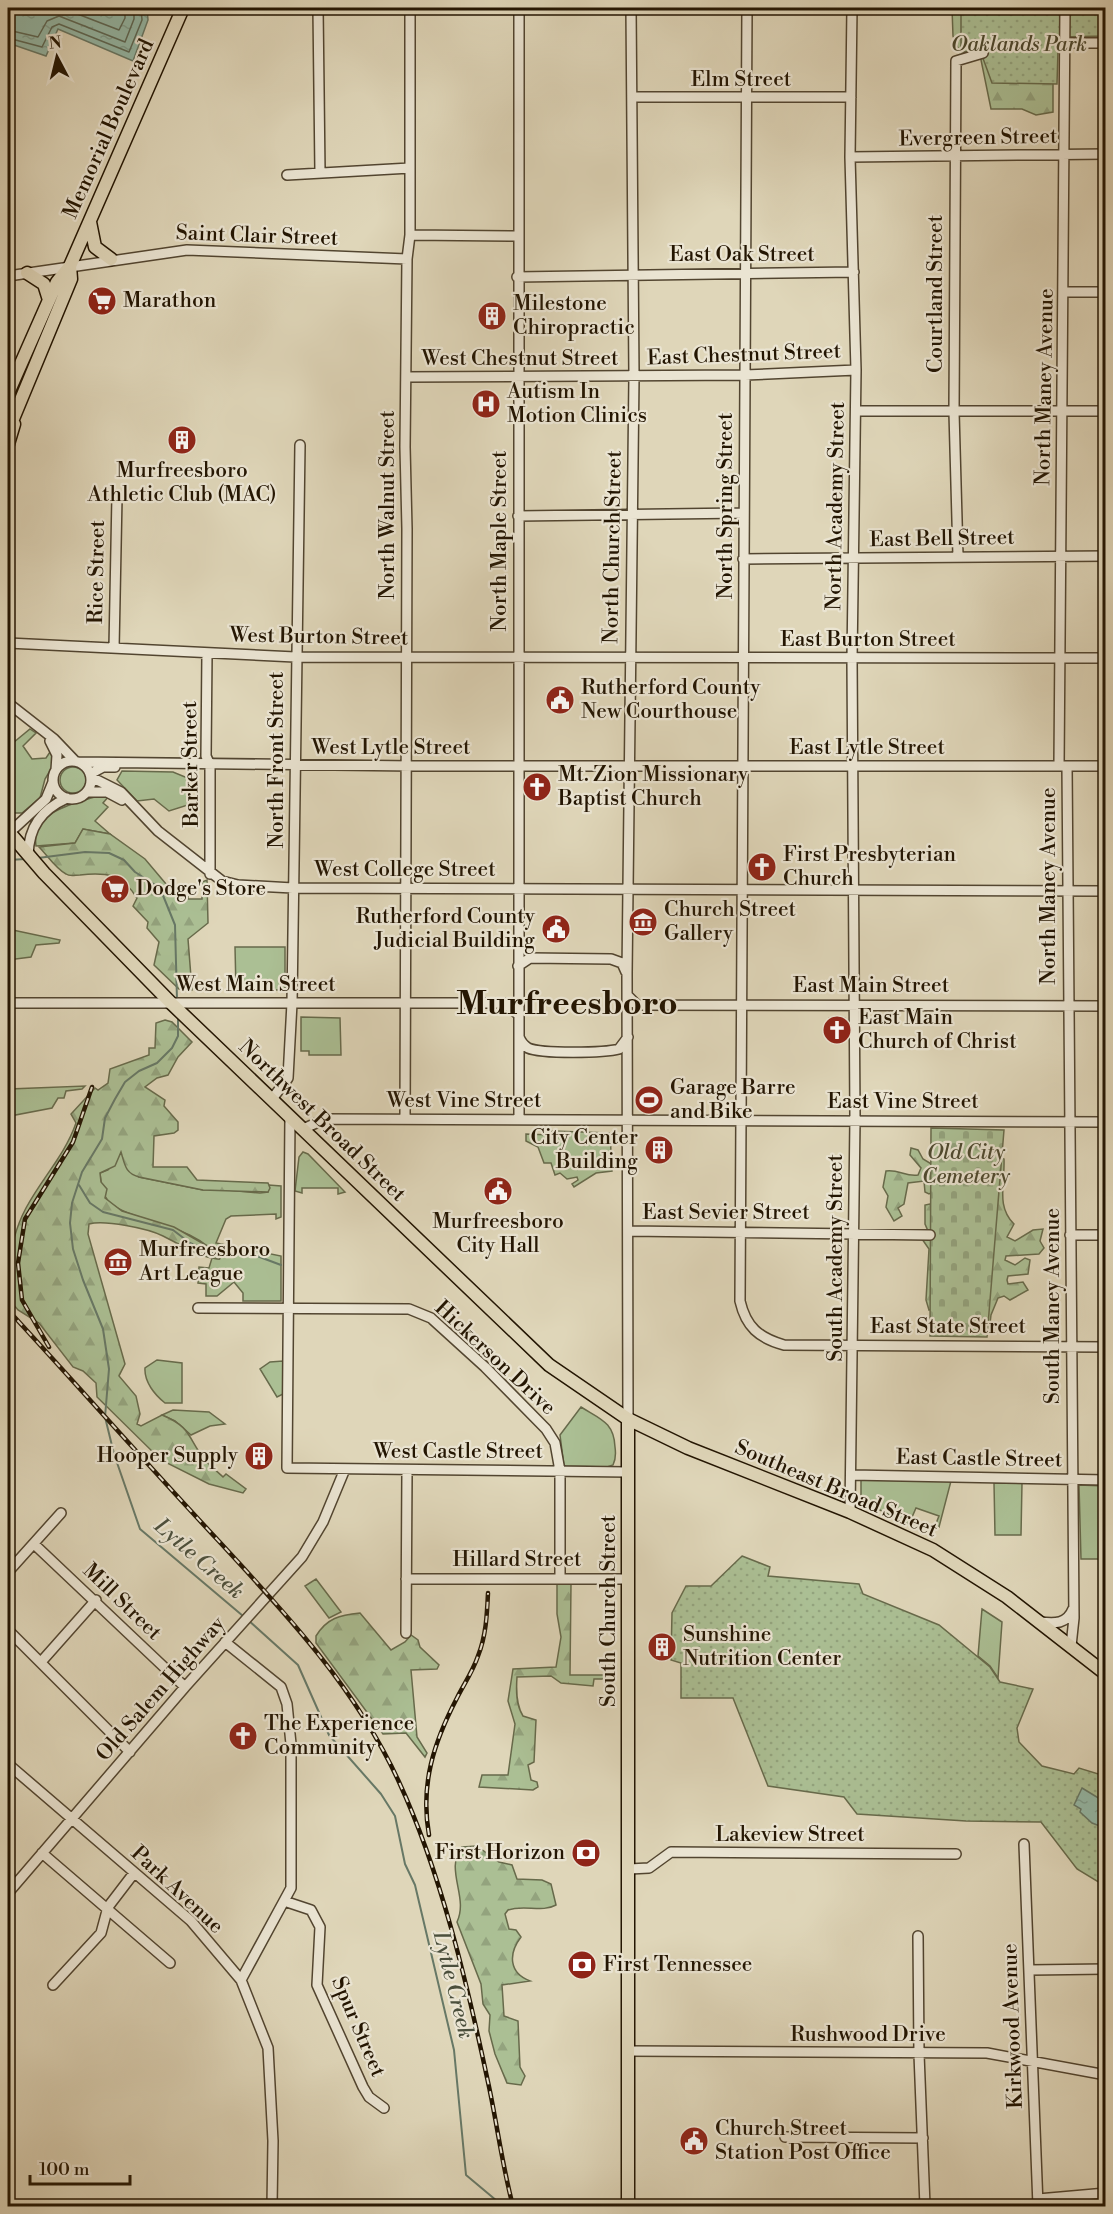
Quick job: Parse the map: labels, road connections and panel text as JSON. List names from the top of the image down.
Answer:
{
  "streets": {
    "main road": [
      "Memorial Boulevard",
      "Northwest Broad Street",
      "Southeast Broad Street",
      "South Church Street"
    ],
    "street": [
      "Elm Street",
      "Evergreen Street",
      "Saint Clair Street",
      "East Oak Street",
      "Courtland Street",
      "East Chestnut Street",
      "West Chestnut Street",
      "North Maney Avenue",
      "North Walnut Street",
      "North Spring Street",
      "North Academy Street",
      "East Bell Street",
      "North Maple Street",
      "North Church Street",
      "Rice Street",
      "West Burton Street",
      "East Burton Street",
      "West Lytle Street",
      "East Lytle Street",
      "North Front Street",
      "Barker Street",
      "West College Street",
      "West Main Street",
      "East Main Street",
      "West Vine Street",
      "East Vine Street",
      "East Sevier Street",
      "South Academy Street",
      "South Maney Avenue",
      "East State Street",
      "Hickerson Drive",
      "West Castle Street",
      "East Castle Street",
      "Hillard Street",
      "Mill Street",
      "Old Salem Highway",
      "Lakeview Street",
      "Park Avenue",
      "Kirkwood Avenue",
      "Spur Street",
      "Rushwood Drive"
    ]
  },
  "crossings": [
    ["Elm Street", "North Spring Street"],
    ["Elm Street", "North Academy Street"],
    ["Elm Street", "North Church Street"],
    ["Memorial Boulevard", "Saint Clair Street"],
    ["Evergreen Street", "Courtland Street"],
    ["Evergreen Street", "North Maney Avenue"],
    ["Evergreen Street", "North Academy Street"],
    ["Saint Clair Street", "North Walnut Street"],
    ["East Oak Street", "North Spring Street"],
    ["East Oak Street", "North Academy Street"],
    ["East Oak Street", "North Maple Street"],
    ["East Oak Street", "North Church Street"],
    ["Courtland Street", "East Bell Street"],
    ["East Chestnut Street", "West Chestnut Street"],
    ["East Chestnut Street", "North Spring Street"],
    ["East Chestnut Street", "North Academy Street"],
    ["East Chestnut Street", "North Church Street"],
    ["West Chestnut Street", "North Walnut Street"],
    ["West Chestnut Street", "North Maple Street"],
    ["West Chestnut Street", "North Church Street"],
    ["North Maney Avenue", "East Bell Street"],
    ["North Maney Avenue", "East Burton Street"],
    ["North Maney Avenue", "East Lytle Street"],
    ["North Maney Avenue", "West College Street"],
    ["North Maney Avenue", "East Main Street"],
    ["North Maney Avenue", "South Maney Avenue"],
    ["North Walnut Street", "West Burton Street"],
    ["North Walnut Street", "West Lytle Street"],
    ["North Walnut Street", "West College Street"],
    ["North Walnut Street", "West Main Street"],
    ["North Walnut Street", "West Vine Street"],
    ["North Spring Street", "East Bell Street"],
    ["North Spring Street", "East Burton Street"],
    ["North Spring Street", "East Lytle Street"],
    ["North Spring Street", "West College Street"],
    ["North Spring Street", "East Main Street"],
    ["North Spring Street", "East Vine Street"],
    ["North Spring Street", "East State Street"],
    ["North Academy Street", "East Bell Street"],
    ["North Academy Street", "East Burton Street"],
    ["North Academy Street", "East Lytle Street"],
    ["North Academy Street", "West College Street"],
    ["North Academy Street", "East Main Street"],
    ["North Academy Street", "South Academy Street"],
    ["North Maple Street", "North Church Street"],
    ["North Maple Street", "West Burton Street"],
    ["North Maple Street", "West Lytle Street"],
    ["North Maple Street", "West College Street"],
    ["North Maple Street", "South Church Street"],
    ["North Church Street", "West Burton Street"],
    ["North Church Street", "East Burton Street"],
    ["North Church Street", "West Lytle Street"],
    ["North Church Street", "East Lytle Street"],
    ["North Church Street", "West College Street"],
    ["North Church Street", "South Church Street"],
    ["Rice Street", "West Burton Street"],
    ["West Burton Street", "East Burton Street"],
    ["West Burton Street", "North Front Street"],
    ["West Burton Street", "Barker Street"],
    ["West Lytle Street", "East Lytle Street"],
    ["West Lytle Street", "North Front Street"],
    ["West Lytle Street", "Barker Street"],
    ["West Lytle Street", "West College Street"],
    ["North Front Street", "West College Street"],
    ["North Front Street", "West Main Street"],
    ["North Front Street", "Northwest Broad Street"],
    ["Barker Street", "West College Street"],
    ["West Main Street", "Northwest Broad Street"],
    ["East Main Street", "South Academy Street"],
    ["East Main Street", "South Maney Avenue"],
    ["West Vine Street", "East Vine Street"],
    ["West Vine Street", "Northwest Broad Street"],
    ["West Vine Street", "South Church Street"],
    ["East Vine Street", "South Academy Street"],
    ["East Vine Street", "South Maney Avenue"],
    ["East Vine Street", "East State Street"],
    ["East Vine Street", "South Church Street"],
    ["Northwest Broad Street", "Southeast Broad Street"],
    ["Northwest Broad Street", "South Church Street"],
    ["East Sevier Street", "South Academy Street"],
    ["East Sevier Street", "East State Street"],
    ["East Sevier Street", "South Church Street"],
    ["South Academy Street", "East State Street"],
    ["South Academy Street", "East Castle Street"],
    ["South Academy Street", "Southeast Broad Street"],
    ["South Maney Avenue", "East State Street"],
    ["South Maney Avenue", "East Castle Street"],
    ["South Maney Avenue", "Southeast Broad Street"],
    ["Hickerson Drive", "West Castle Street"],
    ["Hickerson Drive", "Hillard Street"],
    ["West Castle Street", "South Church Street"],
    ["West Castle Street", "Old Salem Highway"],
    ["Southeast Broad Street", "South Church Street"],
    ["Hillard Street", "South Church Street"],
    ["Mill Street", "Old Salem Highway"],
    ["South Church Street", "Lakeview Street"],
    ["South Church Street", "Rushwood Drive"],
    ["Old Salem Highway", "Park Avenue"],
    ["Kirkwood Avenue", "Rushwood Drive"]
  ],
  "districts": ["Murfreesboro"],
  "water": ["Lytle Creek"],
  "parks": ["Oaklands Park", "Old City Cemetery"],
  "places": {
    "supermarket": ["Marathon", "Dodge's Store"],
    "building": [
      "Milestone Chiropractic",
      "Murfreesboro Athletic Club (MAC)",
      "City Center Building",
      "Hooper Supply",
      "Sunshine Nutrition Center"
    ],
    "hospital": ["Autism In Motion Clinics"],
    "public building": [
      "Rutherford County New Courthouse",
      "Rutherford County Judicial Building",
      "Murfreesboro City Hall",
      "Church Street Station Post Office"
    ],
    "church": [
      "Mt. Zion Missionary Baptist Church",
      "First Presbyterian Church",
      "East Main Church of Christ",
      "The Experience Community"
    ],
    "museum": ["Church Street Gallery", "Murfreesboro Art League"],
    "sports": ["Garage Barre and Bike"],
    "bank": ["First Horizon", "First Tennessee"]
  },
  "scale_bar": "100 m",
  "north": "top"
}
